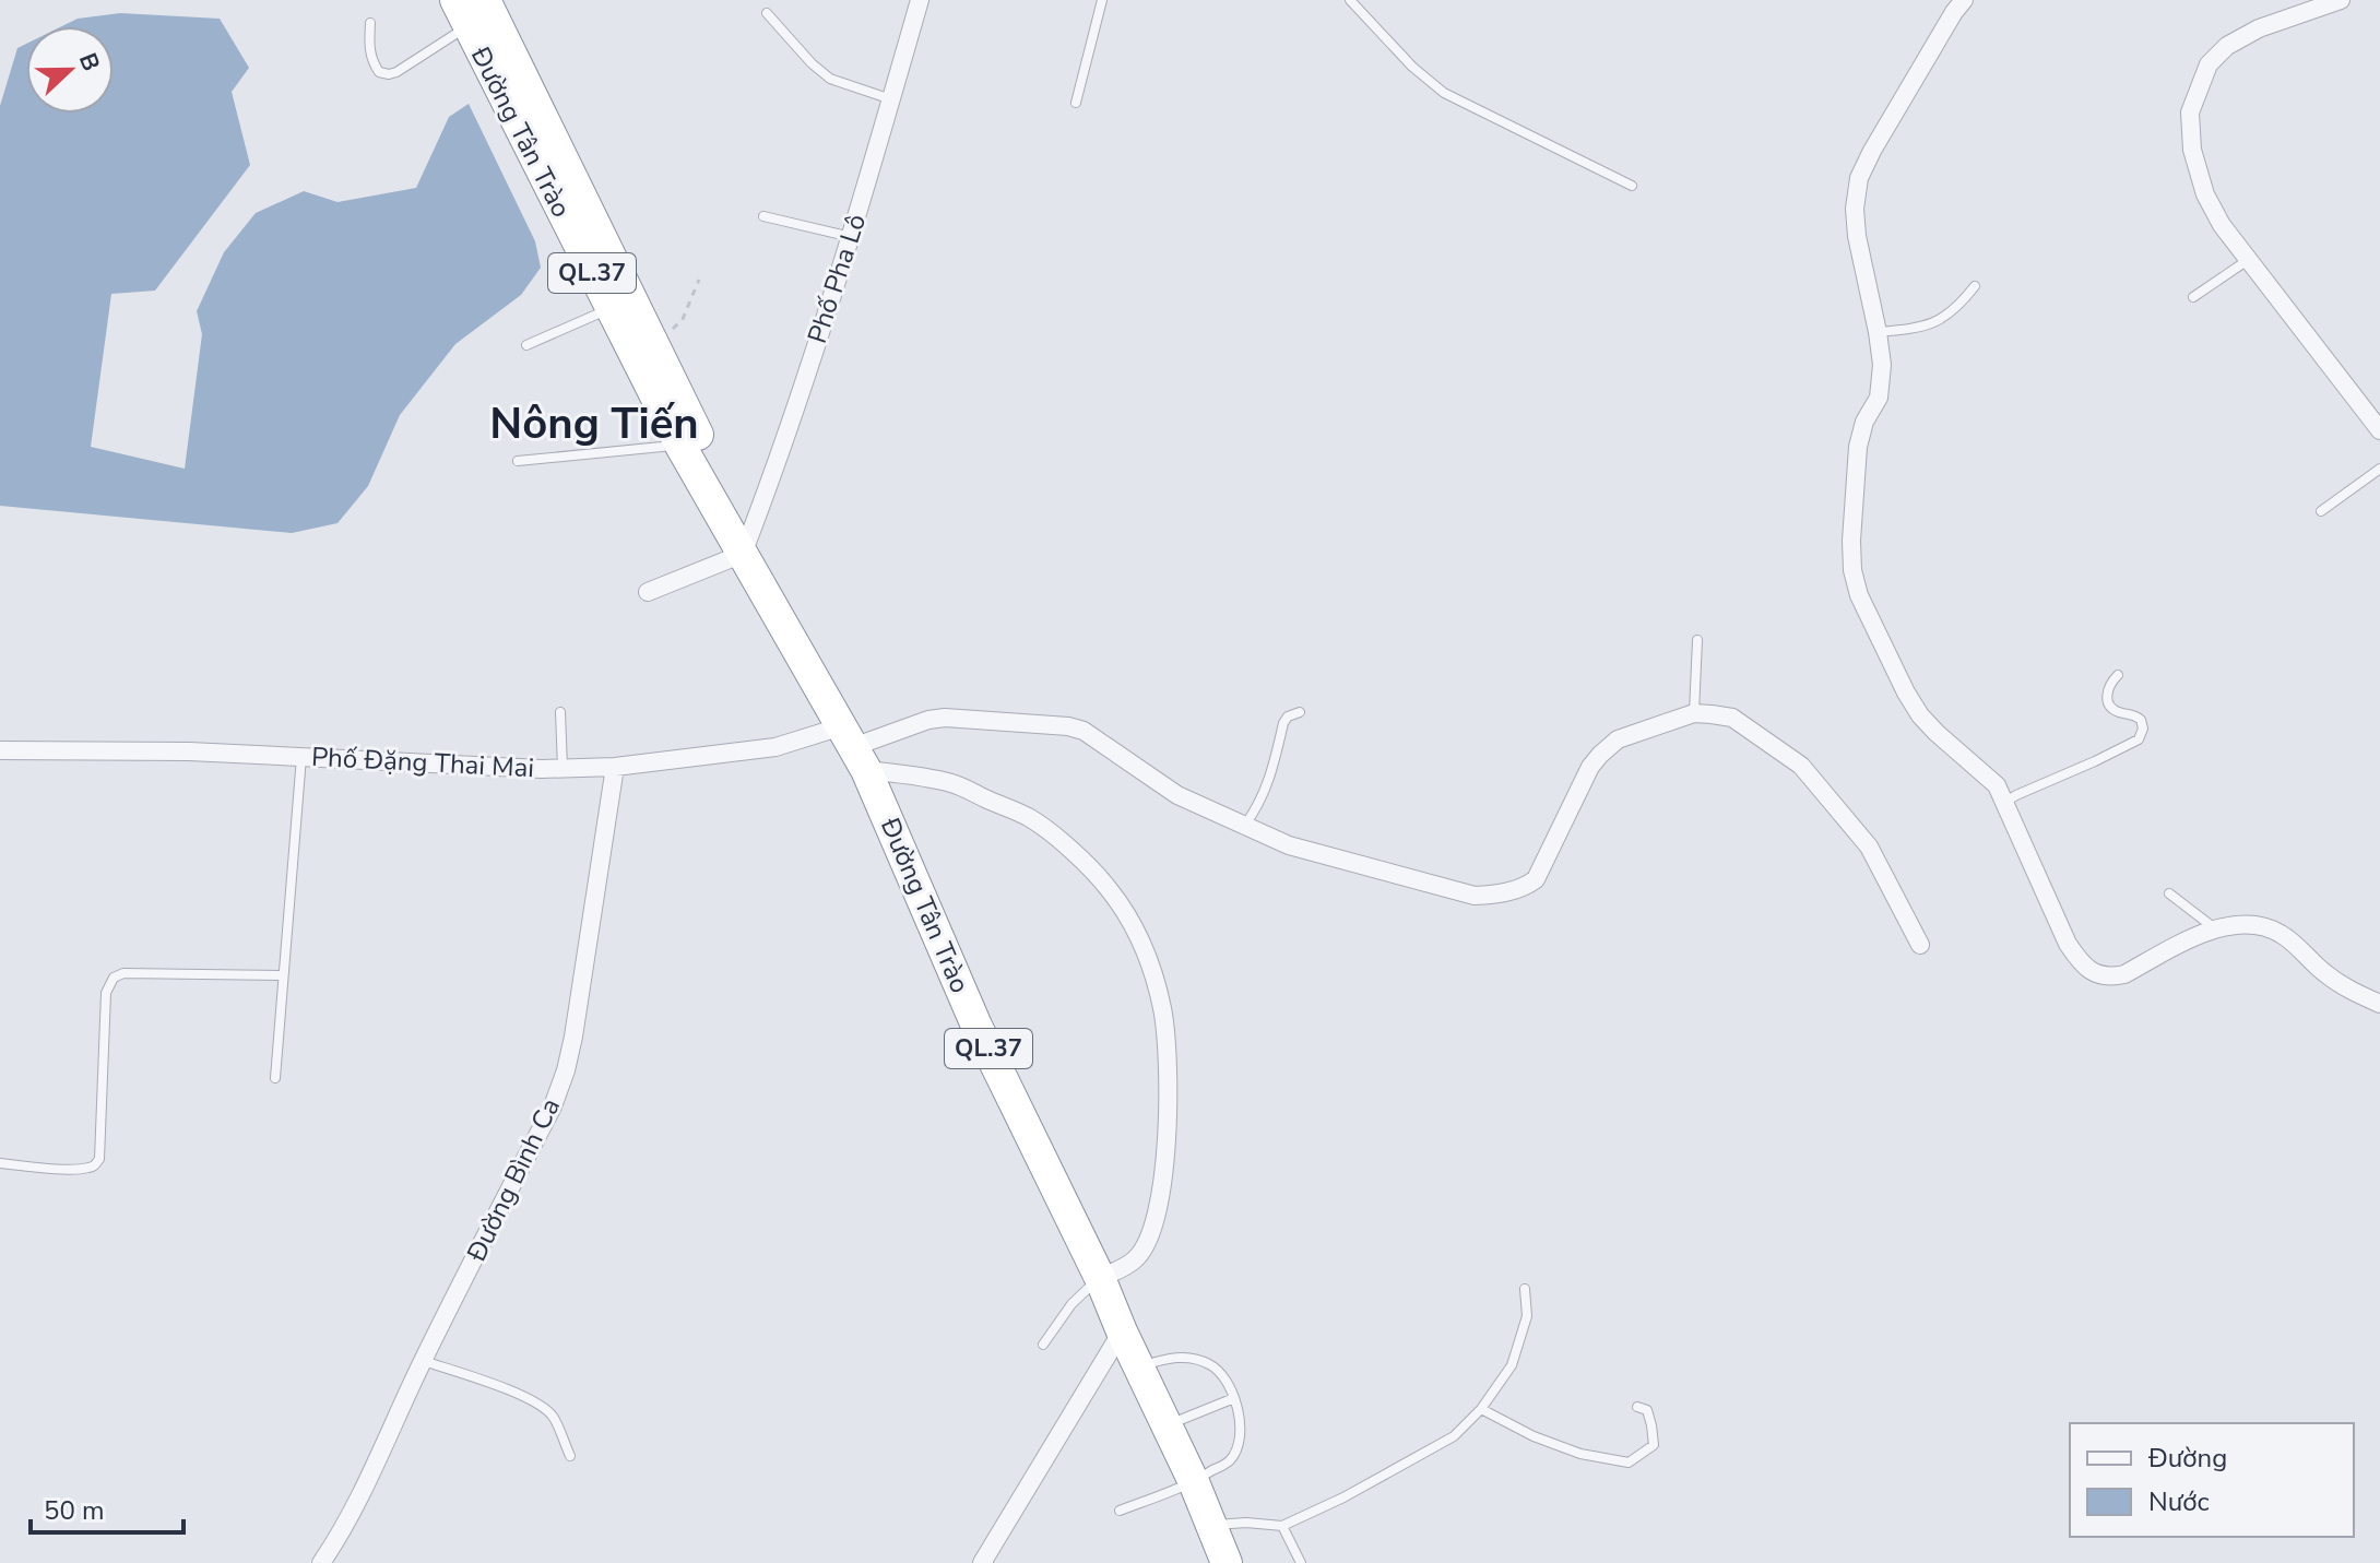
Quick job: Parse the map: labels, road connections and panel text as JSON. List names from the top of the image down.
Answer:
{
  "streets": {
    "highway": ["Đường Tân Trào", "QL.37"],
    "street": ["Phố Pha Lô", "Phố Đặng Thai Mai", "Đường Bình Ca"]
  },
  "crossings": [
    ["Đường Tân Trào", "Phố Pha Lô"],
    ["Đường Tân Trào", "Phố Đặng Thai Mai"],
    ["Phố Đặng Thai Mai", "Đường Bình Ca"]
  ],
  "districts": ["Nông Tiến"],
  "legend": ["Đường", "Nước"],
  "scale_bar": "50 m",
  "north": "right"
}
